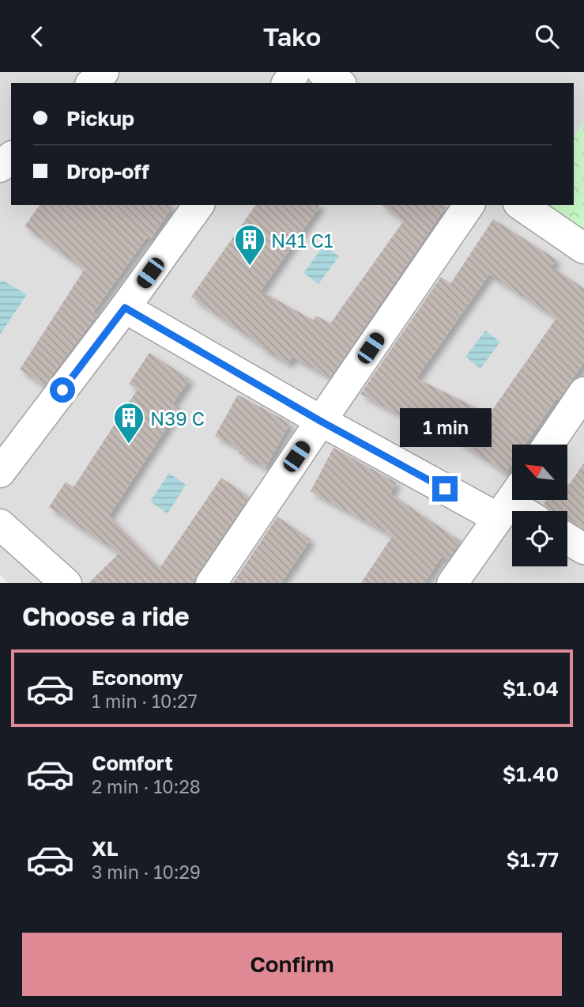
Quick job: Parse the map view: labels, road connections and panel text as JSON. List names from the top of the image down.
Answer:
{
  "places": {
    "building": ["N41 C1", "N39 C"]
  },
  "north": "top left",
  "page": {
    "header": "Tako",
    "banner": ["Pickup", "Drop-off"],
    "bubble": "1 min",
    "heading": "Choose a ride",
    "list": [
      {
        "name": "Economy",
        "note": "1 min · 10:27",
        "value": "$1.04"
      },
      {
        "name": "Comfort",
        "note": "2 min · 10:28",
        "value": "$1.40"
      },
      {
        "name": "XL",
        "note": "3 min · 10:29",
        "value": "$1.77"
      }
    ],
    "buttons": "Confirm"
  }
}
